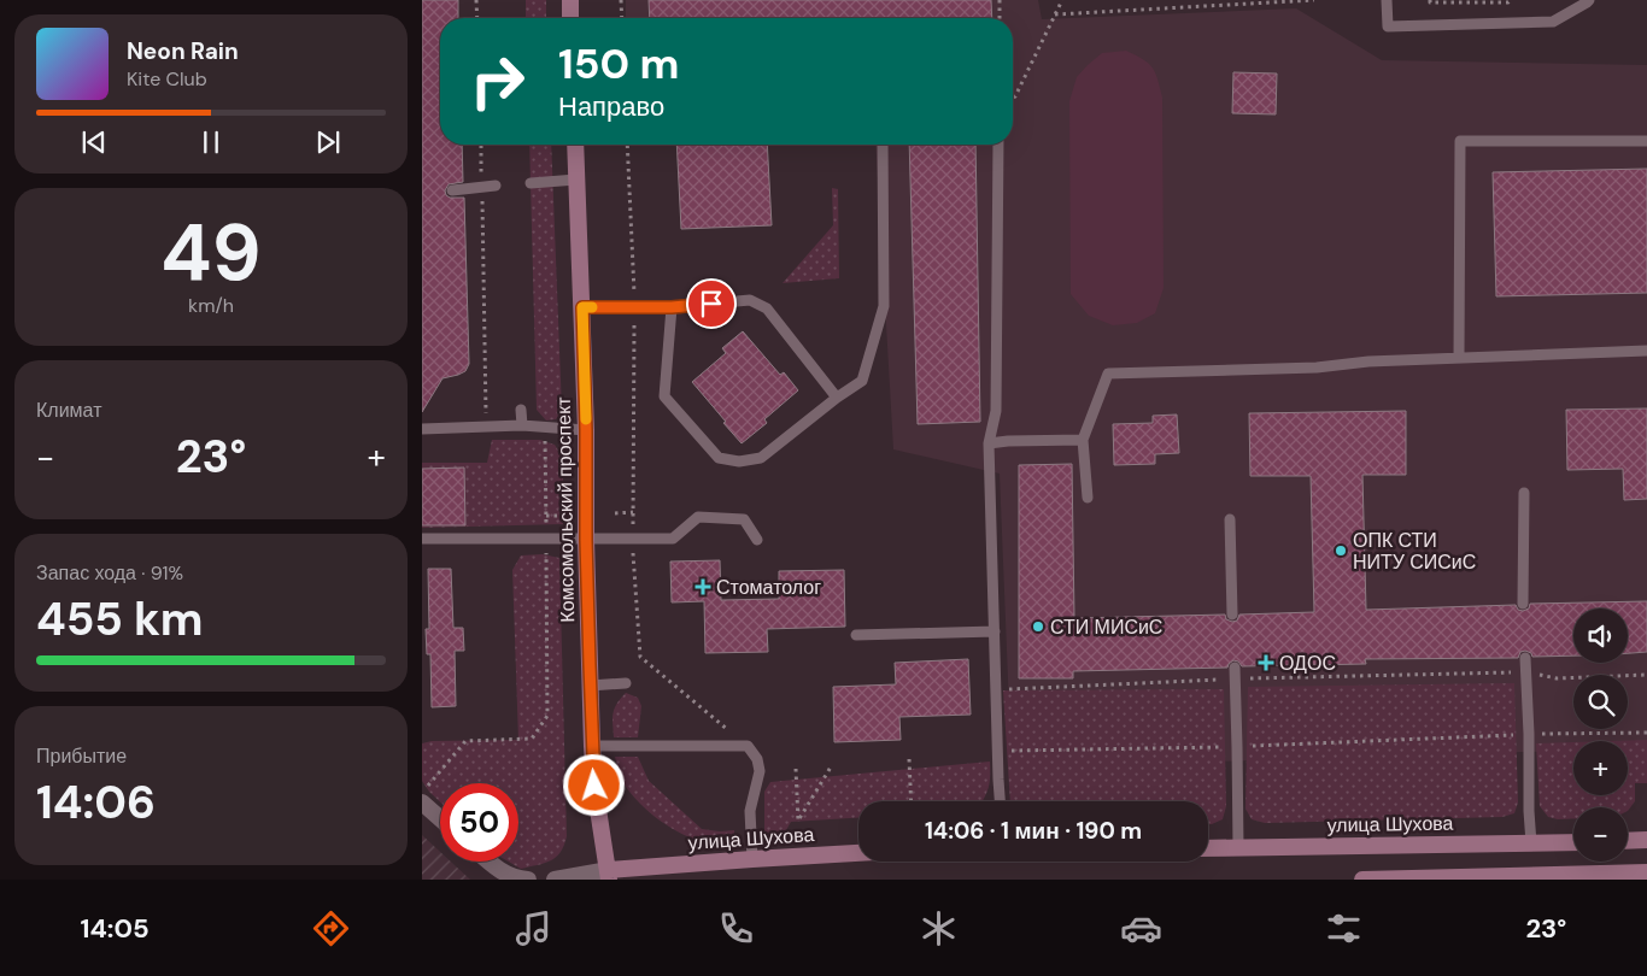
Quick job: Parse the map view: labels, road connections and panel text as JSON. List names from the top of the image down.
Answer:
{
  "streets": {
    "main road": ["Комсомольский проспект", "улица Шухова"]
  },
  "crossings": [
    ["Комсомольский проспект", "улица Шухова"]
  ],
  "places": {
    "other": ["ОПК СТИ НИТУ СИСиС", "СТИ МИСиС"],
    "health": ["Стоматолог", "ОДОС"]
  },
  "page": {
    "turn": ["150 m", "Направо"],
    "song": ["Neon Rain", "Kite Club"],
    "tile": [
      ["49", "km/h"],
      "Климат",
      ["Запас хода · 91%", "455 km"],
      ["Прибытие", "14:06"]
    ],
    "heat": ["−", "23°", "+"],
    "map_buttons": ["+", "−"],
    "limit": "50",
    "trip": "14:06 · 1 мин · 190 m",
    "tabs": ["14:05", "23°"]
  }
}
